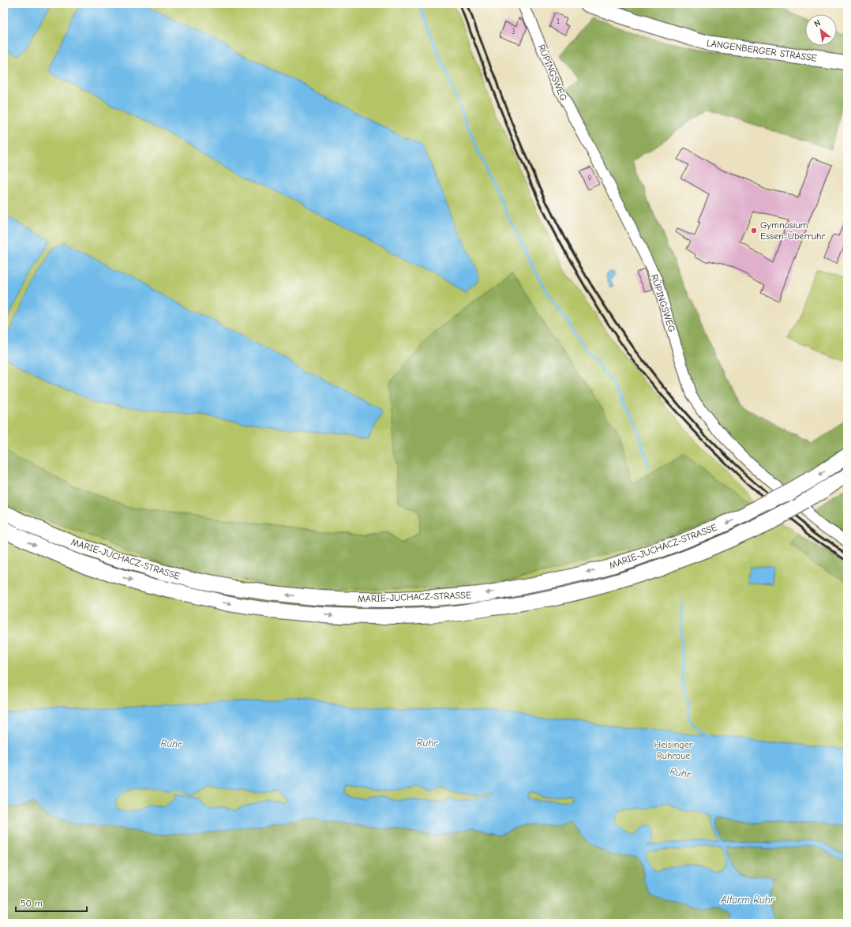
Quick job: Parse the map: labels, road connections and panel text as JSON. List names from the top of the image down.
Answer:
{
  "streets": {
    "main road": ["LANGENBERGER STRASSE", "MARIE-JUCHACZ-STRASSE"],
    "street": ["RÜPINGSWEG"]
  },
  "water": ["Ruhr", "Altarm Ruhr"],
  "parks": ["Heisinger Ruhraue"],
  "places": ["Gymnasium Essen-Überruhr"],
  "house_numbers": ["1", "3", "9"],
  "scale_bar": "50 m",
  "north": "top left"
}
